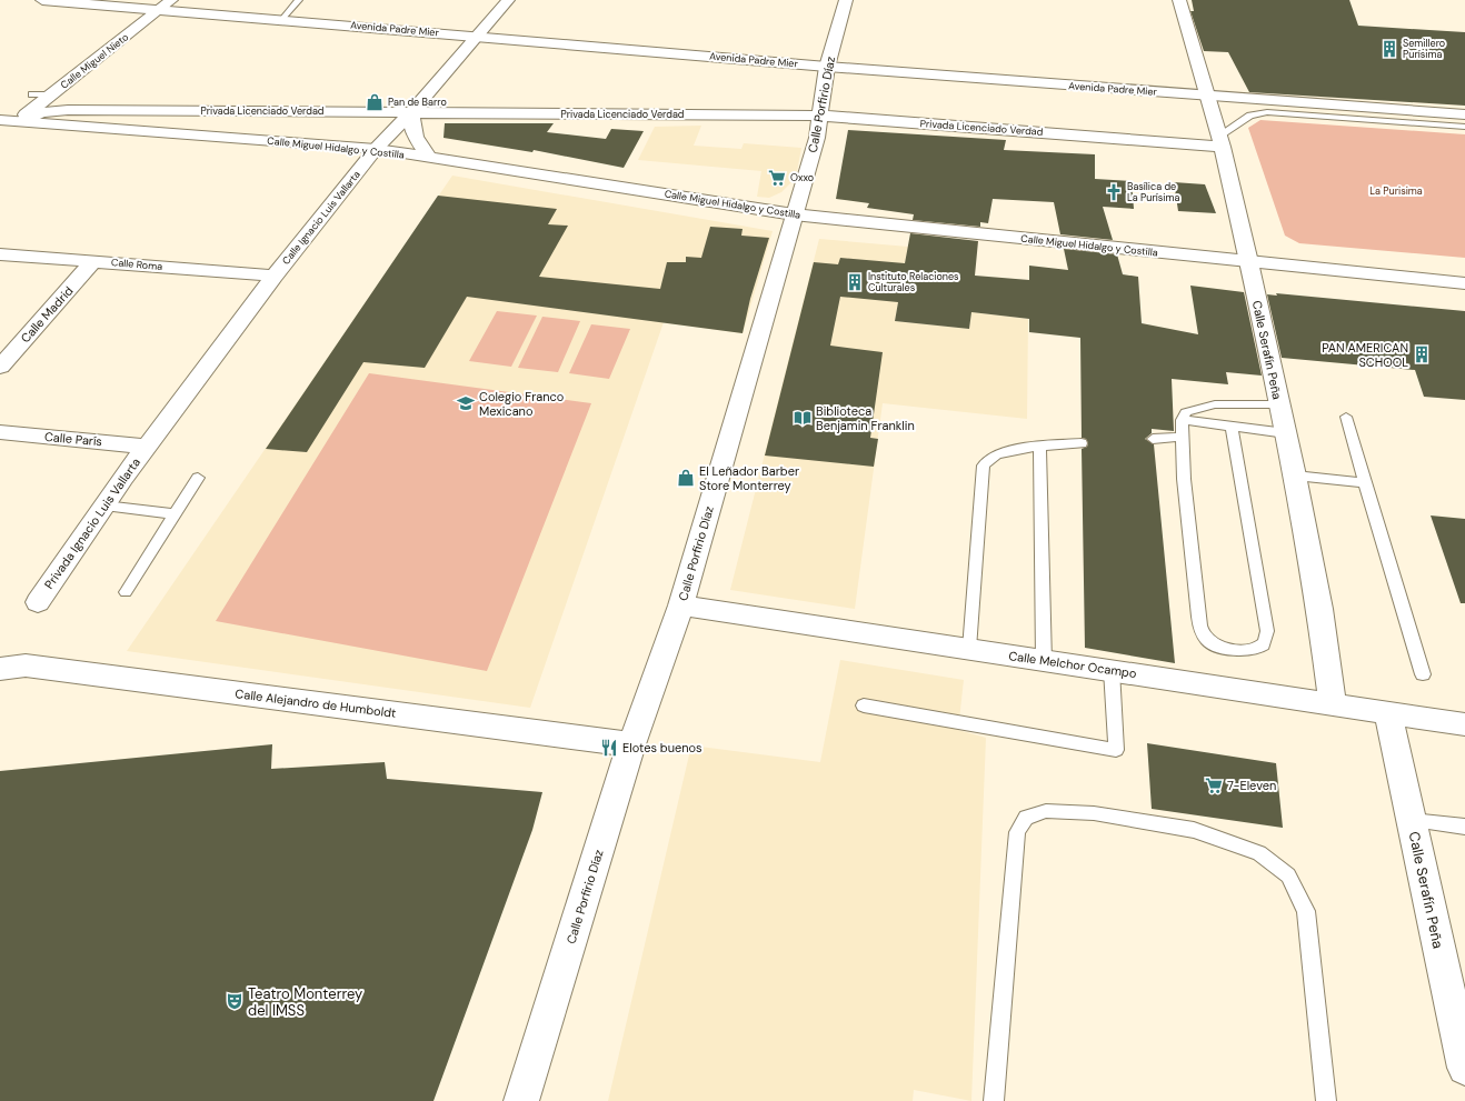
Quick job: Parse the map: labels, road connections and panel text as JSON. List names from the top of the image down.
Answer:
{
  "streets": {
    "street": [
      "Avenida Padre Mier",
      "Calle Miguel Nieto",
      "Calle Porfirio Díaz",
      "Privada Licenciado Verdad",
      "Calle Miguel Hidalgo y Costilla",
      "Calle Ignacio Luis Vallarta",
      "Calle Roma",
      "Calle Madrid",
      "Calle Serafín Peña",
      "Calle París",
      "Privada Ignacio Luis Vallarta",
      "Calle Melchor Ocampo",
      "Calle Alejandro de Humboldt"
    ]
  },
  "crossings": [
    ["Avenida Padre Mier", "Calle Miguel Nieto"],
    ["Avenida Padre Mier", "Calle Porfirio Díaz"],
    ["Avenida Padre Mier", "Calle Ignacio Luis Vallarta"],
    ["Avenida Padre Mier", "Calle Serafín Peña"],
    ["Calle Miguel Nieto", "Privada Licenciado Verdad"],
    ["Calle Miguel Nieto", "Calle Miguel Hidalgo y Costilla"],
    ["Calle Porfirio Díaz", "Privada Licenciado Verdad"],
    ["Calle Porfirio Díaz", "Calle Miguel Hidalgo y Costilla"],
    ["Calle Porfirio Díaz", "Calle Melchor Ocampo"],
    ["Calle Porfirio Díaz", "Calle Alejandro de Humboldt"],
    ["Privada Licenciado Verdad", "Calle Miguel Hidalgo y Costilla"],
    ["Privada Licenciado Verdad", "Calle Ignacio Luis Vallarta"],
    ["Privada Licenciado Verdad", "Calle Serafín Peña"],
    ["Calle Miguel Hidalgo y Costilla", "Calle Ignacio Luis Vallarta"],
    ["Calle Miguel Hidalgo y Costilla", "Calle Serafín Peña"],
    ["Calle Ignacio Luis Vallarta", "Calle Roma"],
    ["Calle Ignacio Luis Vallarta", "Calle París"],
    ["Calle Ignacio Luis Vallarta", "Privada Ignacio Luis Vallarta"],
    ["Calle Roma", "Calle Madrid"],
    ["Calle Serafín Peña", "Calle Melchor Ocampo"],
    ["Calle París", "Privada Ignacio Luis Vallarta"]
  ],
  "parks": ["La Purisima"],
  "places": {
    "building": ["Semillero Purísima", "Instituto Relaciones Culturales", "PAN AMERICAN SCHOOL"],
    "shop": ["Pan de Barro", "El Leñador Barber Store Monterrey"],
    "supermarket": ["Oxxo", "7-Eleven"],
    "church": ["Basílica de La Purísima"],
    "school or university": ["Colegio Franco Mexicano"],
    "library": ["Biblioteca Benjamin Franklin"],
    "restaurant": ["Elotes buenos"],
    "theatre": ["Teatro Monterrey del IMSS"]
  }
}
